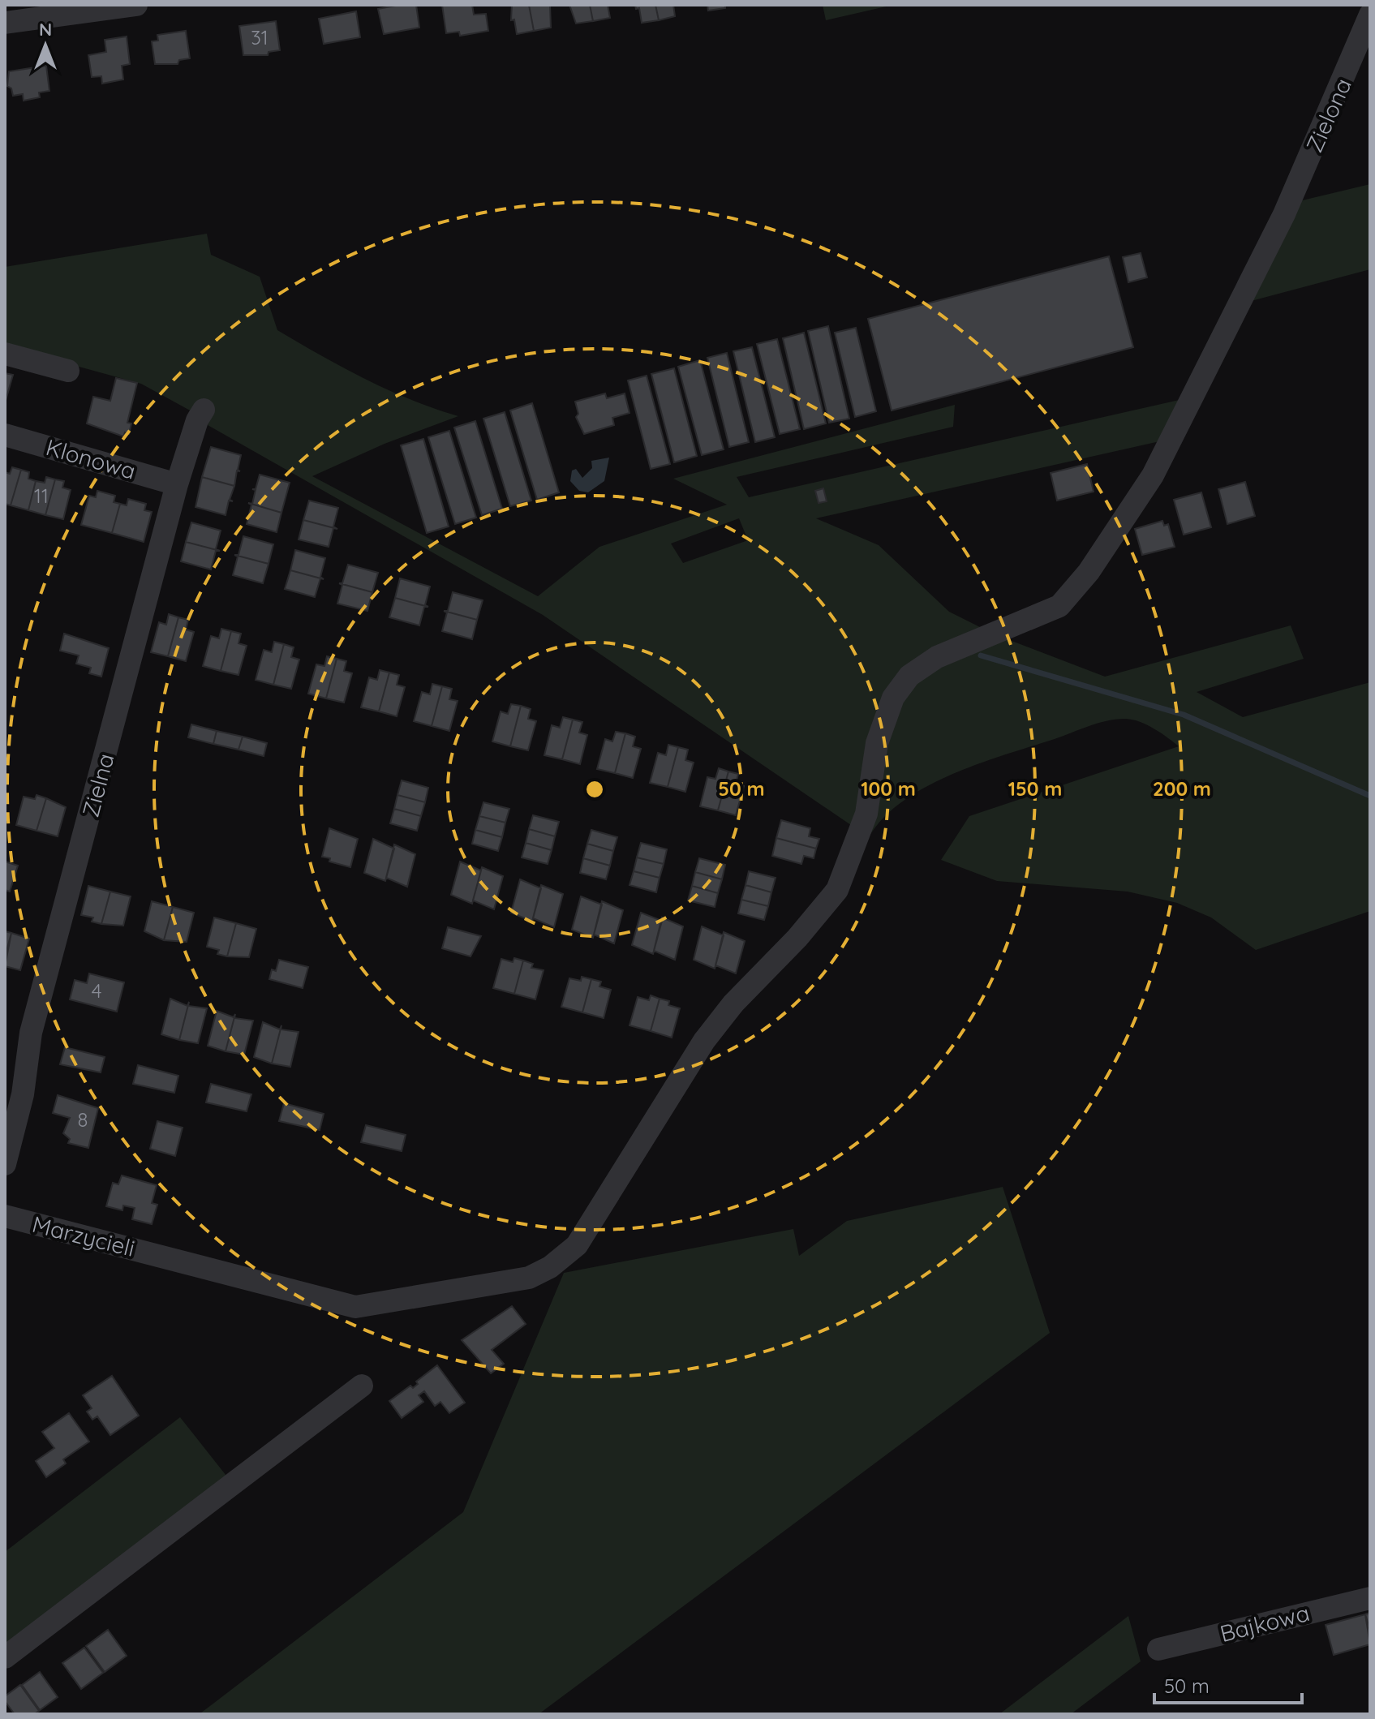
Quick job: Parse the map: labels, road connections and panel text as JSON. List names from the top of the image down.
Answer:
{
  "streets": {
    "street": [
      "Zielona",
      "Klonowa",
      "Zielna",
      "Marzycieli",
      "Bajkowa"
    ]
  },
  "crossings": [
    ["Zielona", "Marzycieli"],
    ["Klonowa", "Zielna"]
  ],
  "house_numbers": [
    "31",
    "11",
    "4",
    "8"
  ],
  "scale_bar": "50 m",
  "north": "top",
  "rings": [
    "50 m",
    "100 m",
    "150 m",
    "200 m"
  ]
}
